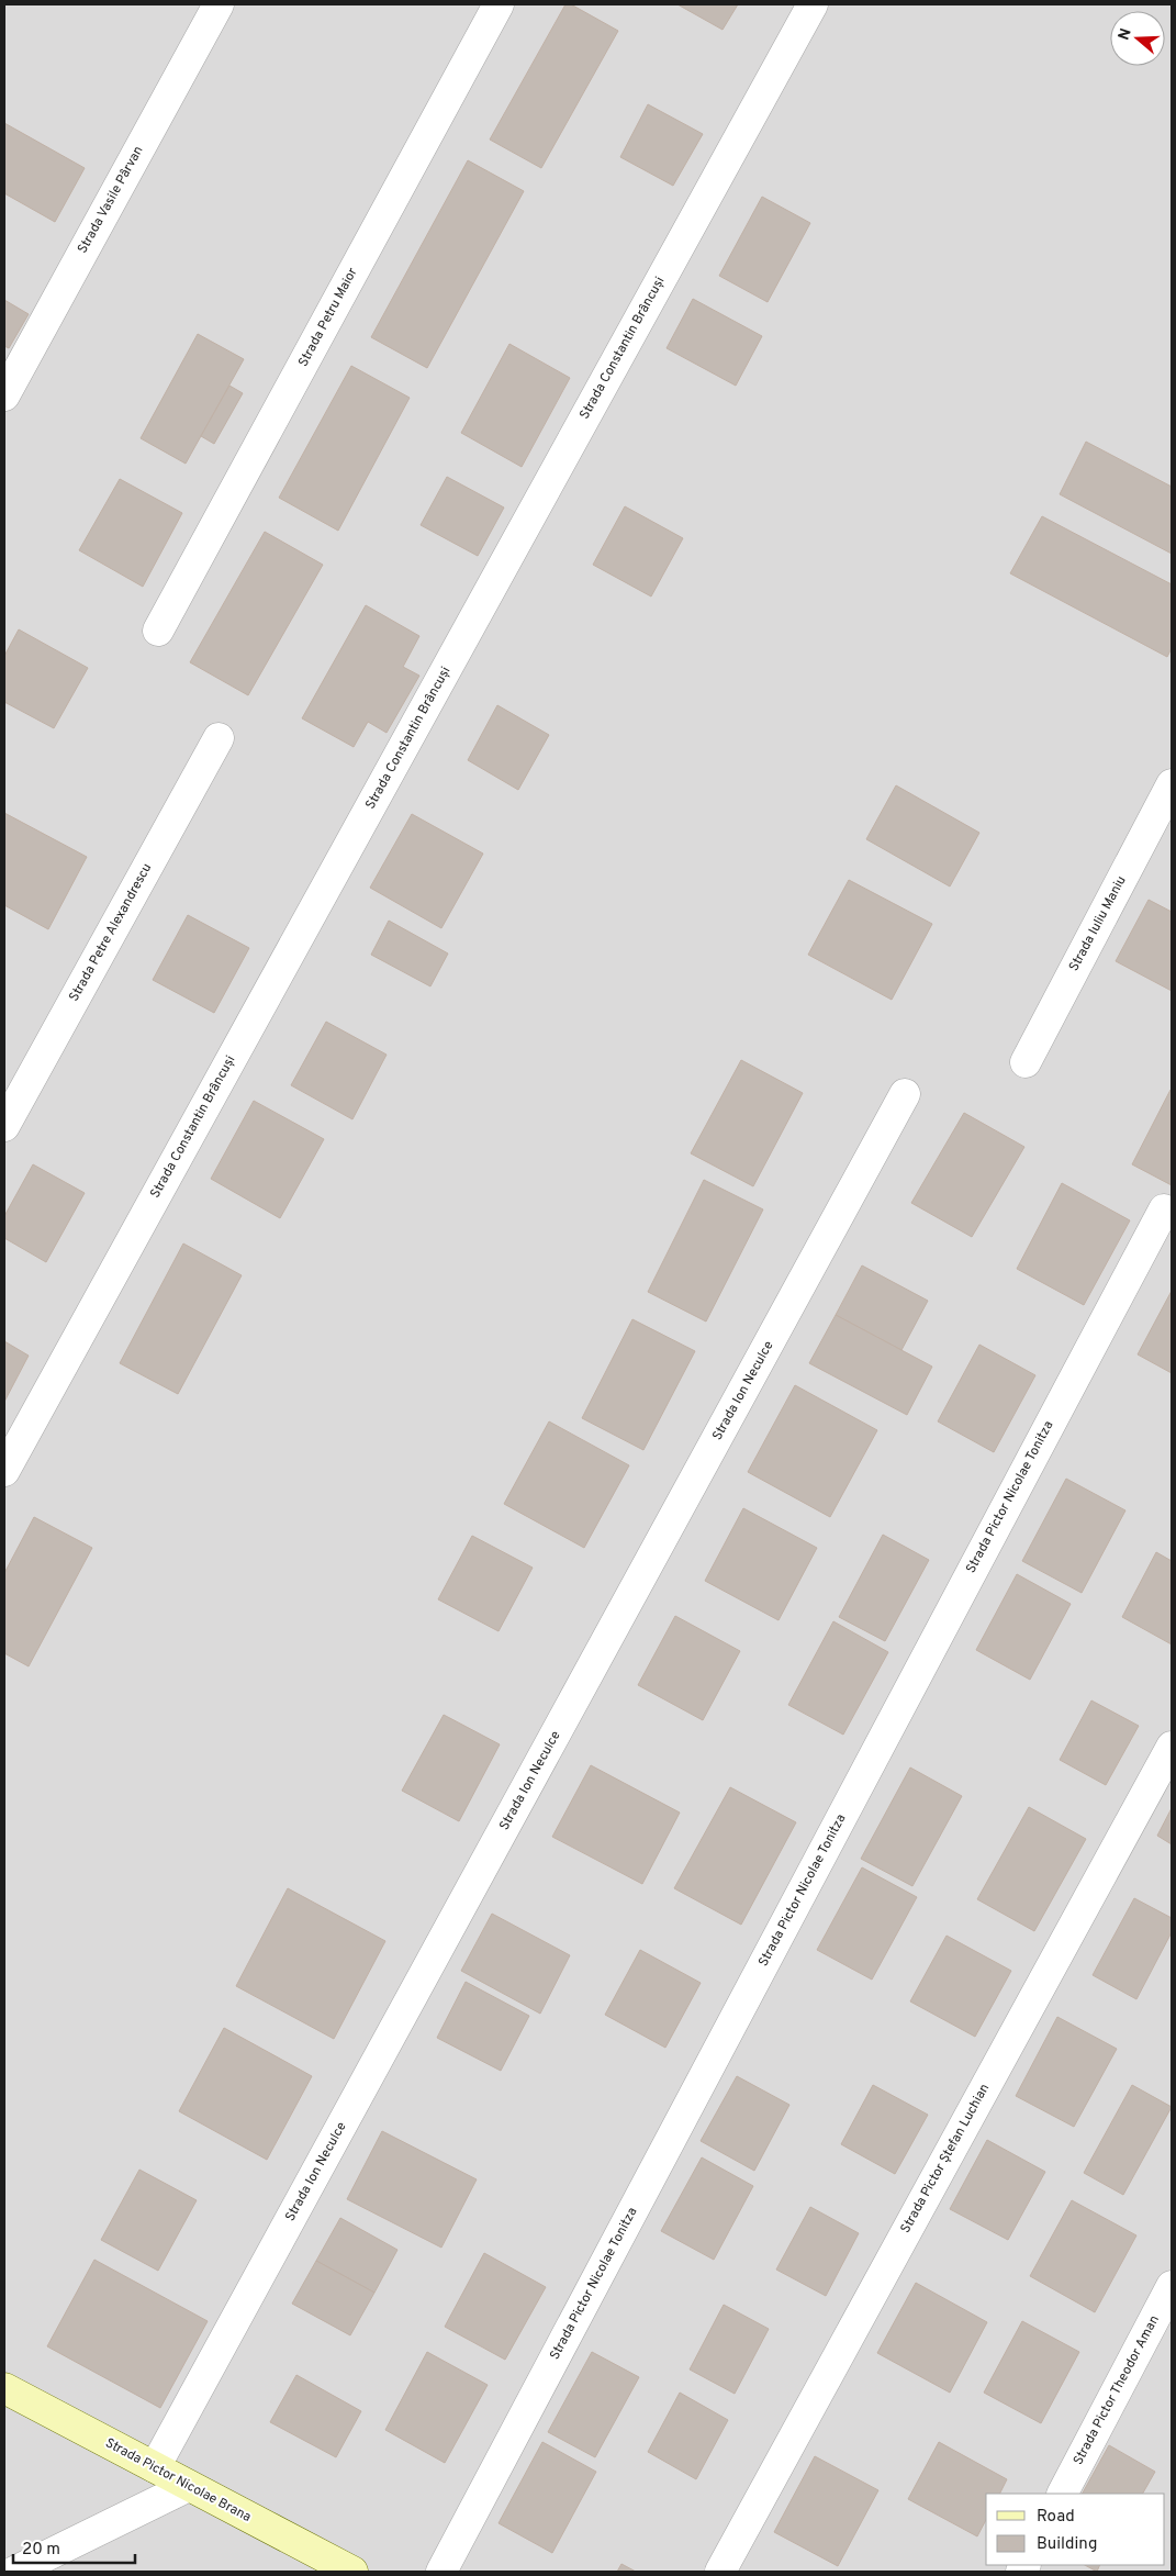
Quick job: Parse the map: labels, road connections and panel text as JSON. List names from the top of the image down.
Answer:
{
  "streets": {
    "street": [
      "Strada Vasile Pârvan",
      "Strada Petru Maior",
      "Strada Constantin Brâncuși",
      "Strada Iuliu Maniu",
      "Strada Petre Alexandrescu",
      "Strada Ion Neculce",
      "Strada Pictor Nicolae Tonitza",
      "Strada Pictor Ștefan Luchian",
      "Strada Pictor Theodor Aman",
      "Strada Pictor Nicolae Brana"
    ]
  },
  "crossings": [
    ["Strada Ion Neculce", "Strada Pictor Nicolae Brana"]
  ],
  "legend": ["Road", "Building"],
  "scale_bar": "20 m",
  "north": "left"
}
